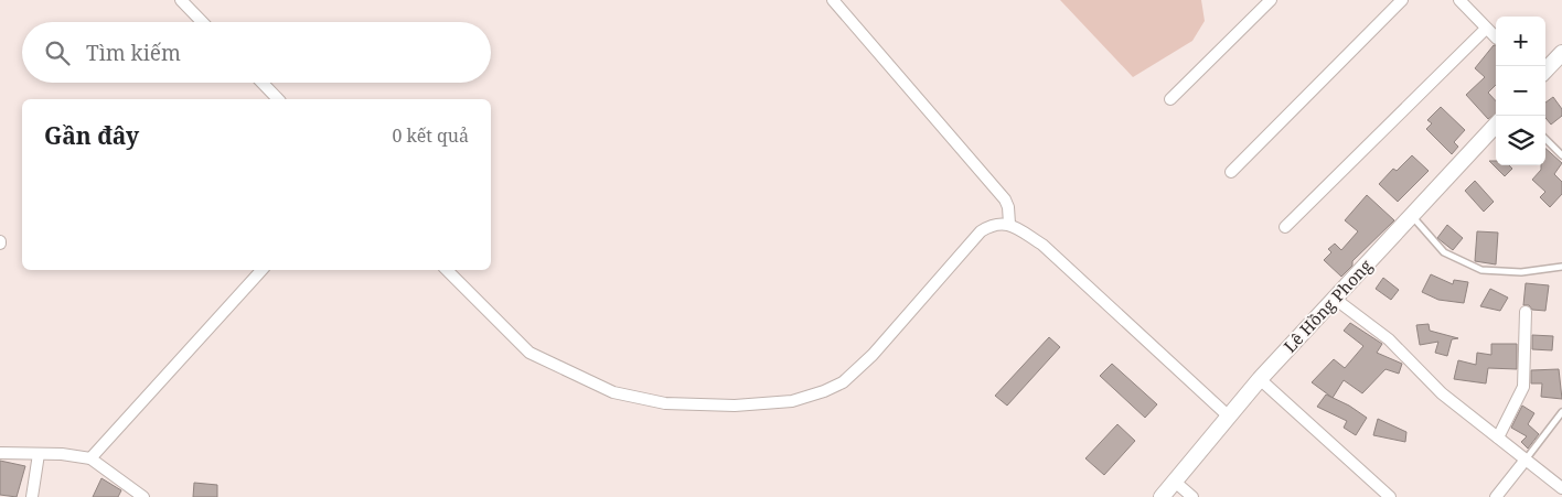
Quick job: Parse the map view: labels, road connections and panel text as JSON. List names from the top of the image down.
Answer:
{
  "streets": {
    "street": ["Lê Hồng Phong"]
  },
  "page": {
    "map_buttons": ["+", "−"],
    "search": "Tìm kiếm",
    "heading": ["Gần đây", "0 kết quả"]
  }
}
